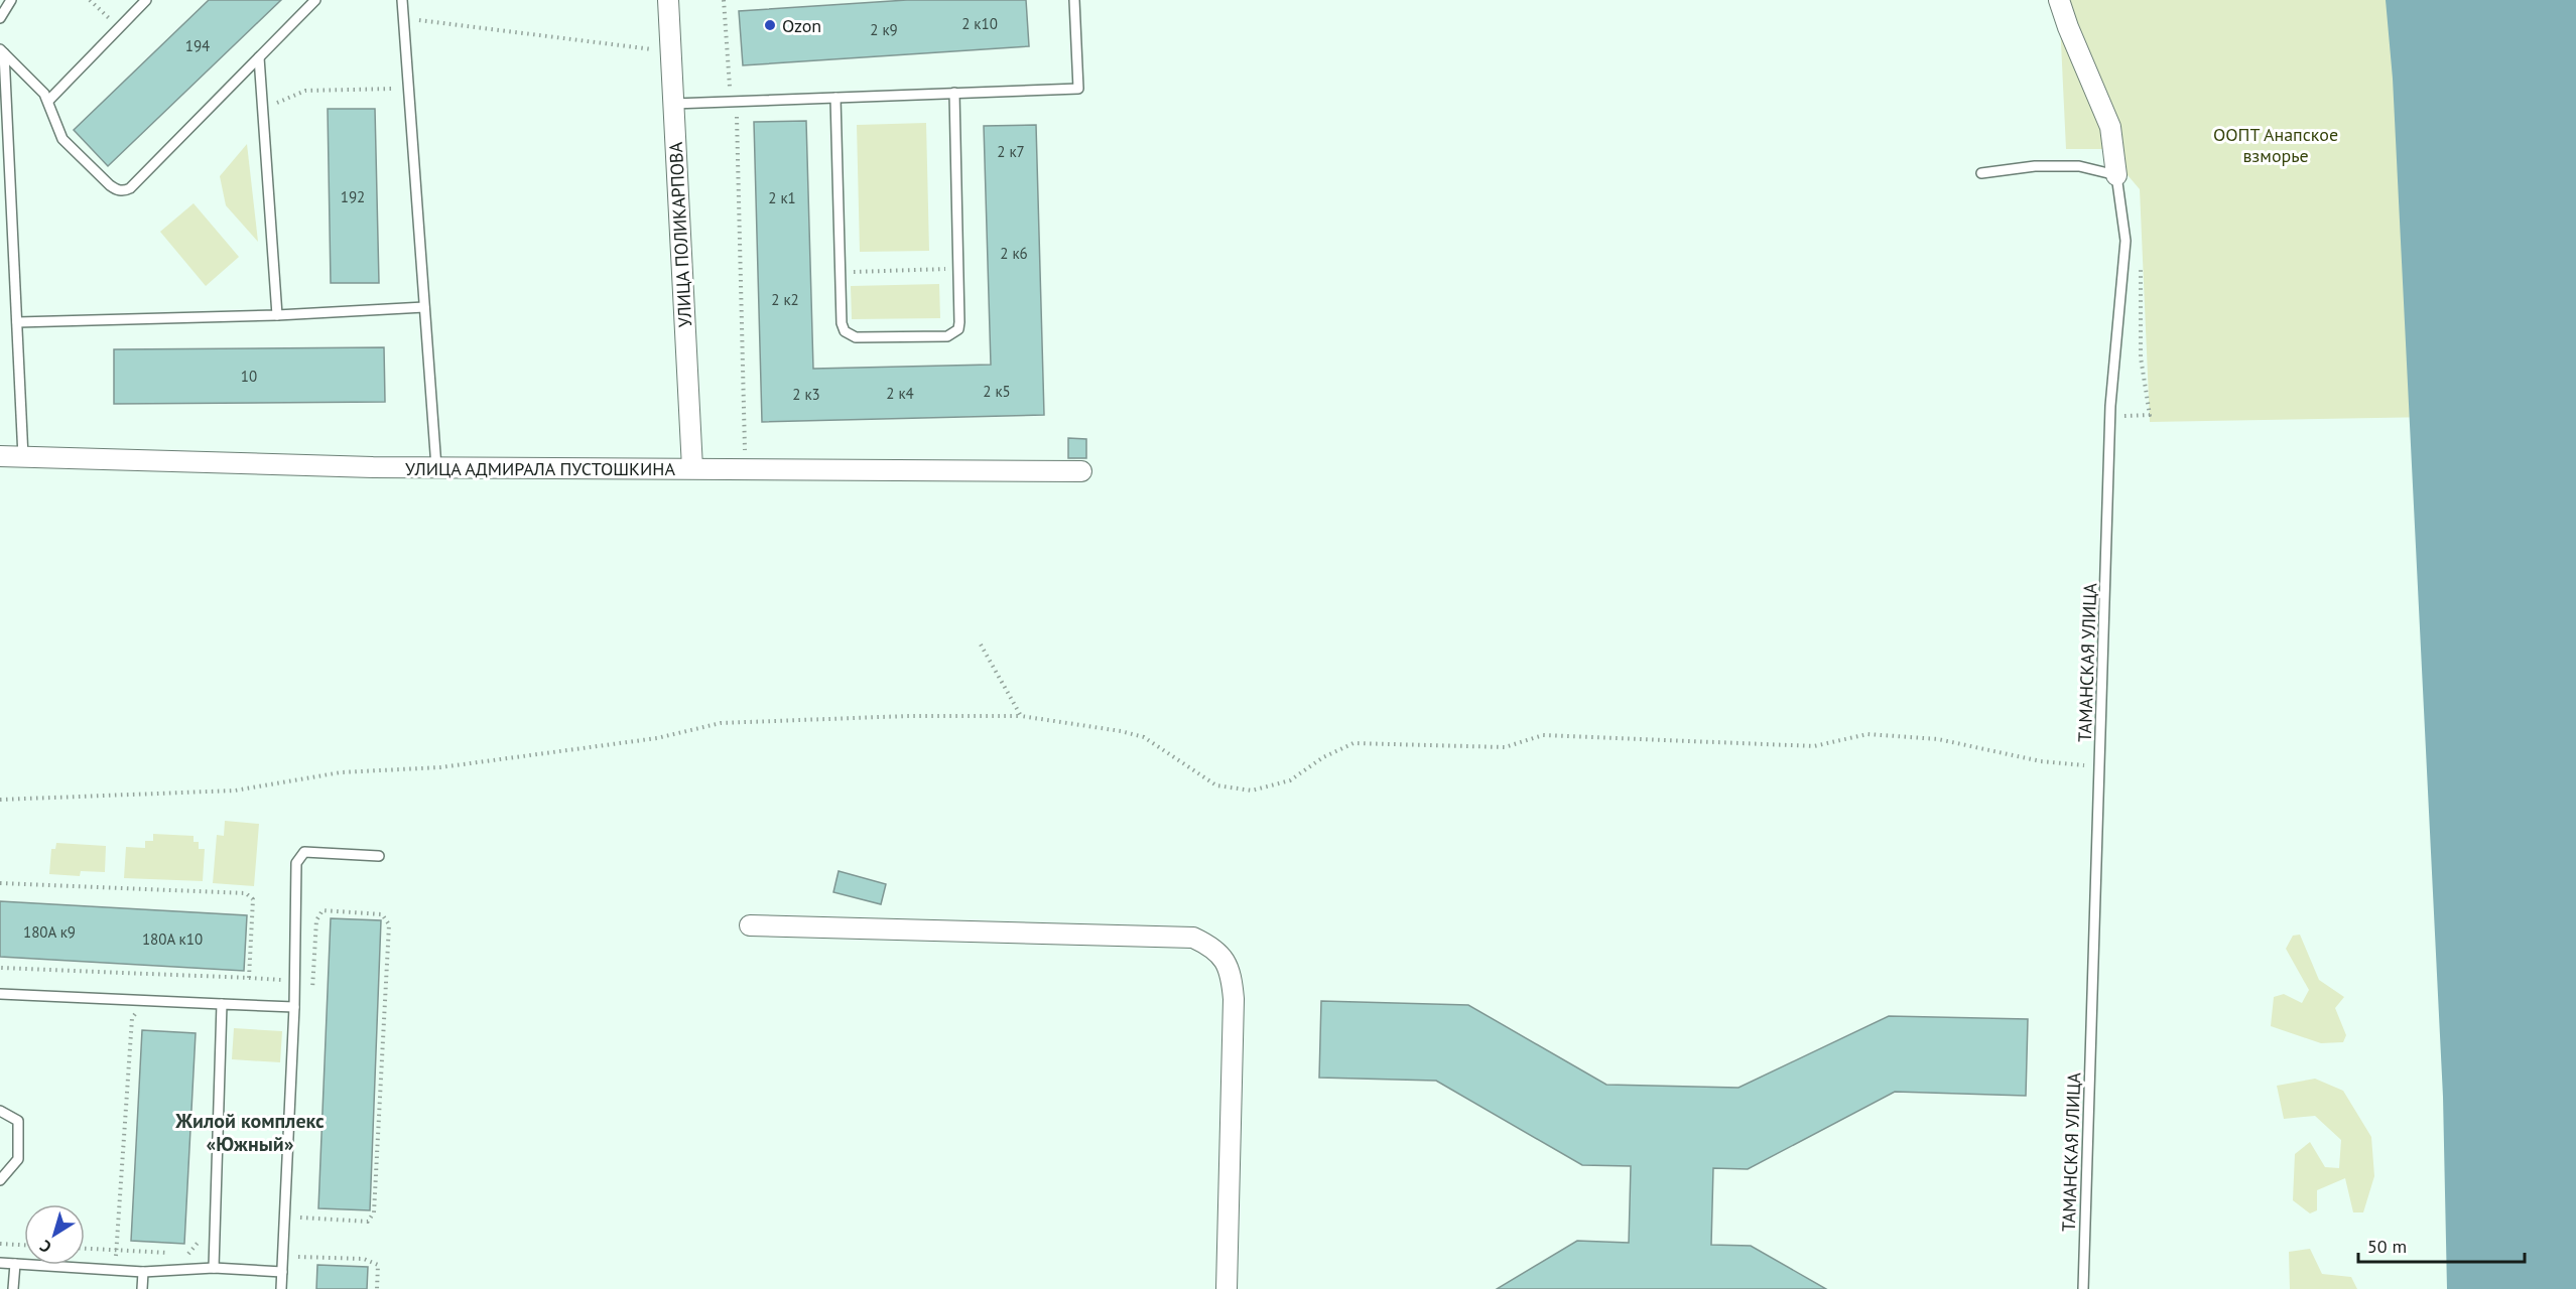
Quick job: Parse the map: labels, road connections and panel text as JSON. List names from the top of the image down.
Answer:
{
  "streets": {
    "street": ["УЛИЦА ПОЛИКАРПОВА", "УЛИЦА АДМИРАЛА ПУСТОШКИНА"],
    "lane": ["ТАМАНСКАЯ УЛИЦА"]
  },
  "crossings": [
    ["УЛИЦА ПОЛИКАРПОВА", "УЛИЦА АДМИРАЛА ПУСТОШКИНА"]
  ],
  "districts": ["Жилой комплекс «Южный»"],
  "parks": ["ООПТ Анапское взморье"],
  "places": ["Ozon"],
  "house_numbers": [
    "2 к10",
    "2 к9",
    "194",
    "2 к7",
    "192",
    "2 к1",
    "2 к6",
    "2 к2",
    "10",
    "2 к5",
    "2 к4",
    "2 к3",
    "180А к9",
    "180А к10"
  ],
  "scale_bar": "50 m",
  "north": "bottom left"
}
